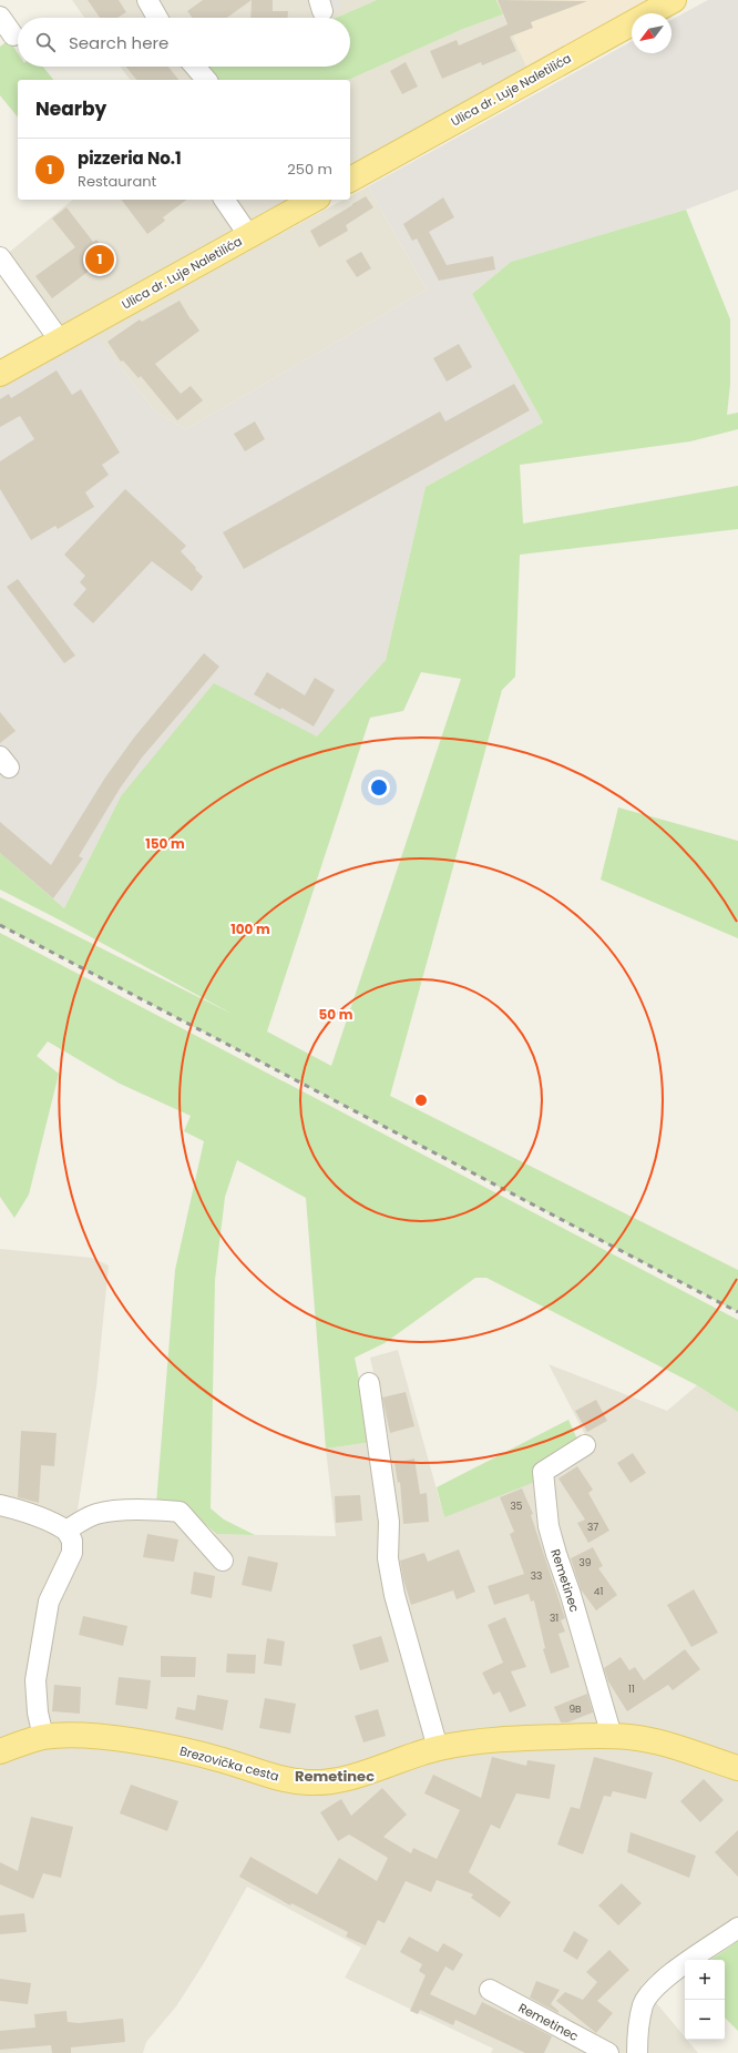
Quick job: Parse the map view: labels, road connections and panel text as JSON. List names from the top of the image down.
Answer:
{
  "streets": {
    "main road": ["Ulica dr. Luje Naletilića", "Brezovička cesta"],
    "street": ["Remetinec"]
  },
  "crossings": [
    ["Remetinec", "Brezovička cesta"]
  ],
  "districts": ["Remetinec"],
  "house_numbers": [
    "35",
    "37",
    "39",
    "33",
    "41",
    "31",
    "11",
    "9B"
  ],
  "north": "bottom left",
  "page": {
    "search": "Search here",
    "heading": "Nearby",
    "list": [
      {
        "mark": "1",
        "name": "pizzeria No.1",
        "note": "Restaurant",
        "value": "250 m"
      }
    ],
    "pins": "1",
    "map_buttons": ["+", "−"]
  },
  "rings": ["150 m", "100 m", "50 m"]
}
